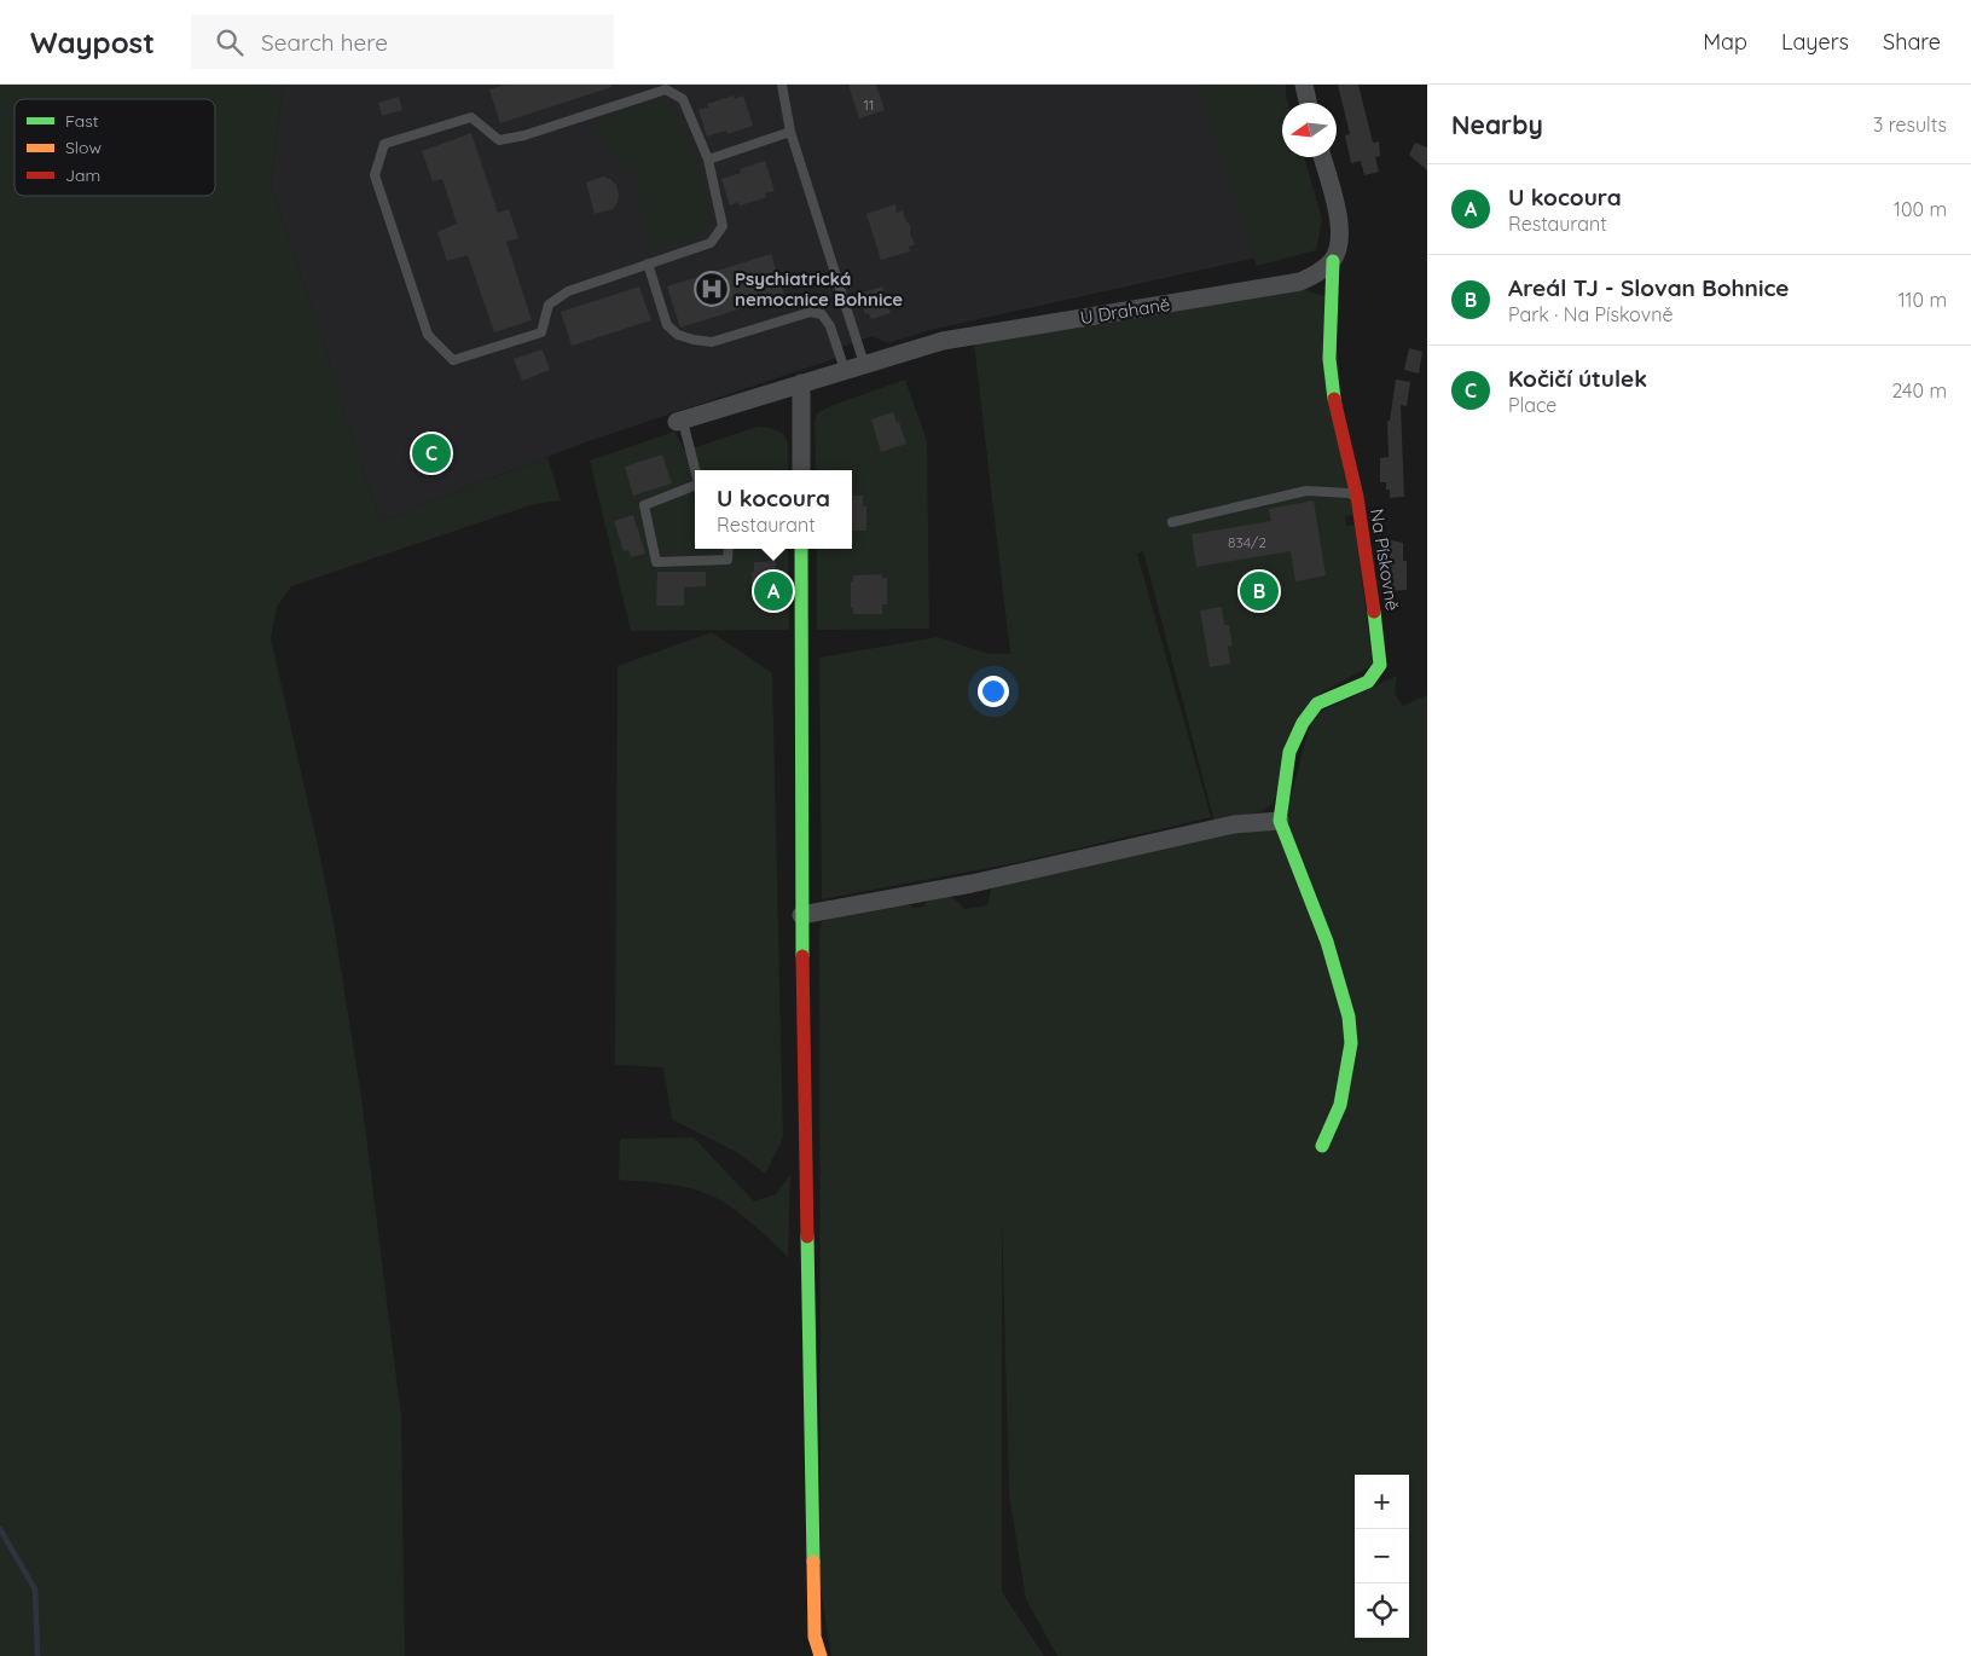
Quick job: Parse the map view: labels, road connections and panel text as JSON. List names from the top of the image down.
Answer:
{
  "streets": {
    "street": ["U Drahaně", "Na Pískovně"]
  },
  "crossings": [
    ["U Drahaně", "Na Pískovně"]
  ],
  "places": {
    "hospital": ["Psychiatrická nemocnice Bohnice"]
  },
  "house_numbers": ["11", "834/2"],
  "legend": ["Fast", "Slow", "Jam"],
  "north": "left",
  "page": {
    "header": "Waypost",
    "search": "Search here",
    "nav": ["Map", "Layers", "Share"],
    "heading": ["Nearby", "3 results"],
    "list": [
      {
        "mark": "A",
        "name": "U kocoura",
        "note": "Restaurant",
        "value": "100 m"
      },
      {
        "mark": "B",
        "name": "Areál TJ - Slovan Bohnice",
        "note": "Park · Na Pískovně",
        "value": "110 m"
      },
      {
        "mark": "C",
        "name": "Kočičí útulek",
        "note": "Place",
        "value": "240 m"
      }
    ],
    "pins": ["C", "A", "B"],
    "popup": ["U kocoura", "Restaurant"],
    "map_buttons": ["+", "−"]
  }
}
